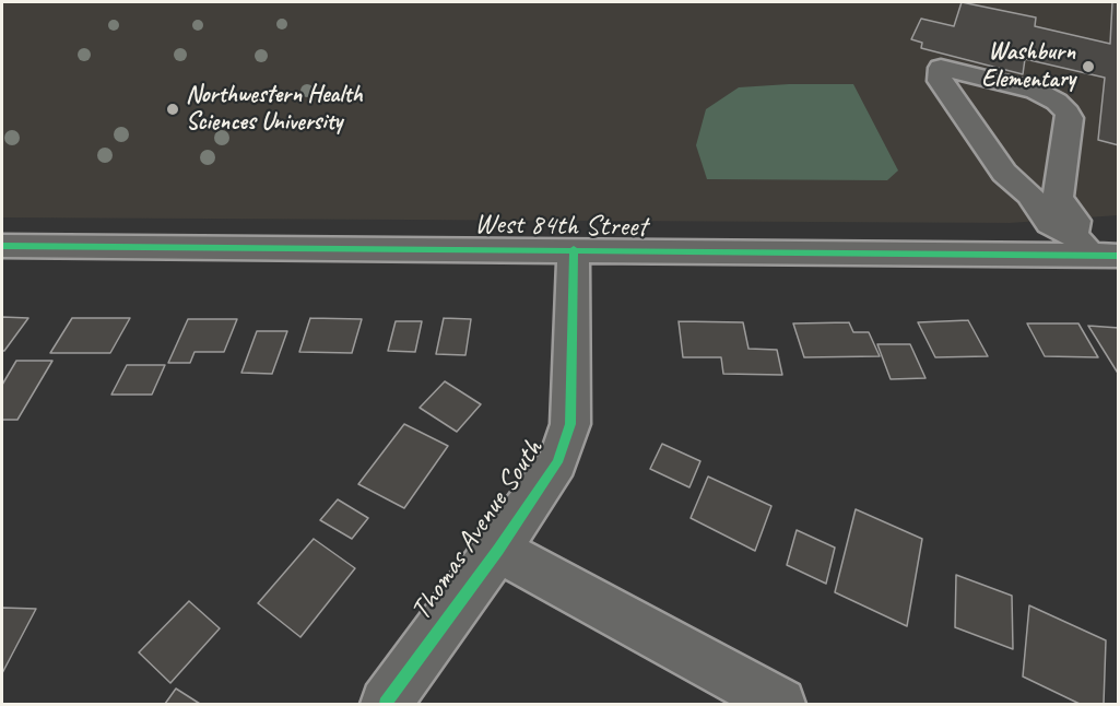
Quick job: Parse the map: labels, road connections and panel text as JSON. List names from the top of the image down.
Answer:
{
  "streets": {
    "street": ["West 84th Street", "Thomas Avenue South"]
  },
  "crossings": [
    ["West 84th Street", "Thomas Avenue South"]
  ],
  "places": ["Washburn Elementary", "Northwestern Health Sciences University"]
}
